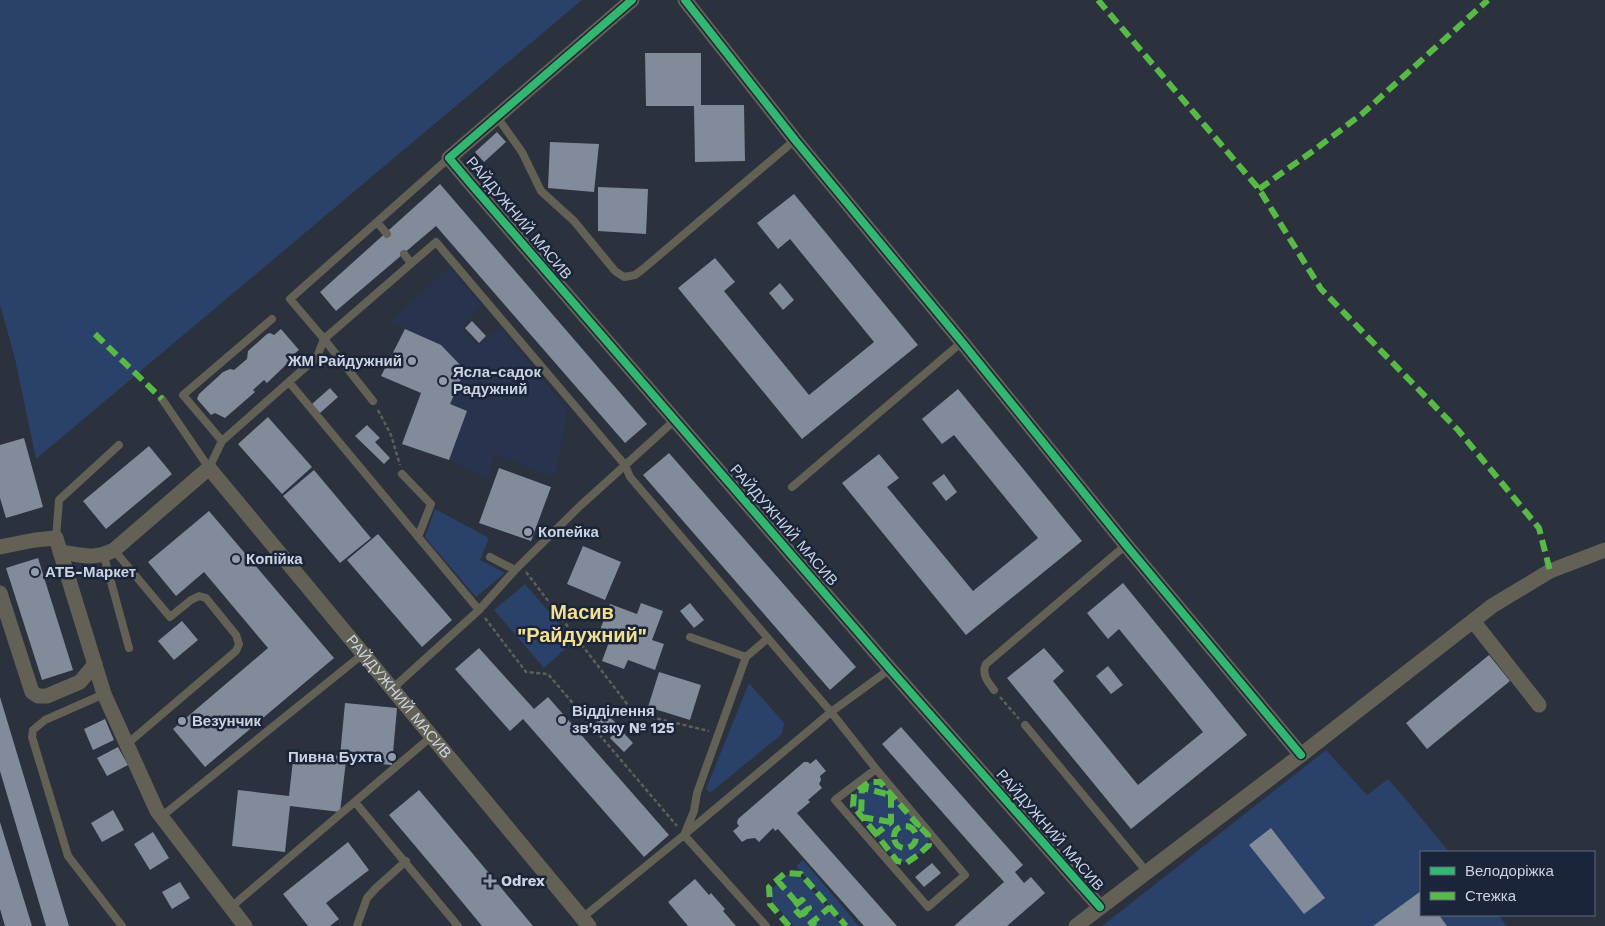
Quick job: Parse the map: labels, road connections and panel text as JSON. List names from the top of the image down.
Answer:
{
  "streets": {
    "street": ["РАЙДУЖНИЙ МАСИВ"]
  },
  "districts": ["Масив \"Райдужний\""],
  "places": {
    "other": [
      "ЖМ Райдужний",
      "Ясла-садок Радужний",
      "Копейка",
      "Копійка",
      "АТБ-Маркет",
      "Відділення зв'язку № 125",
      "Везунчик",
      "Пивна Бухта"
    ],
    "health": ["Odrex"]
  },
  "legend": ["Велодоріжка", "Стежка"]
}
